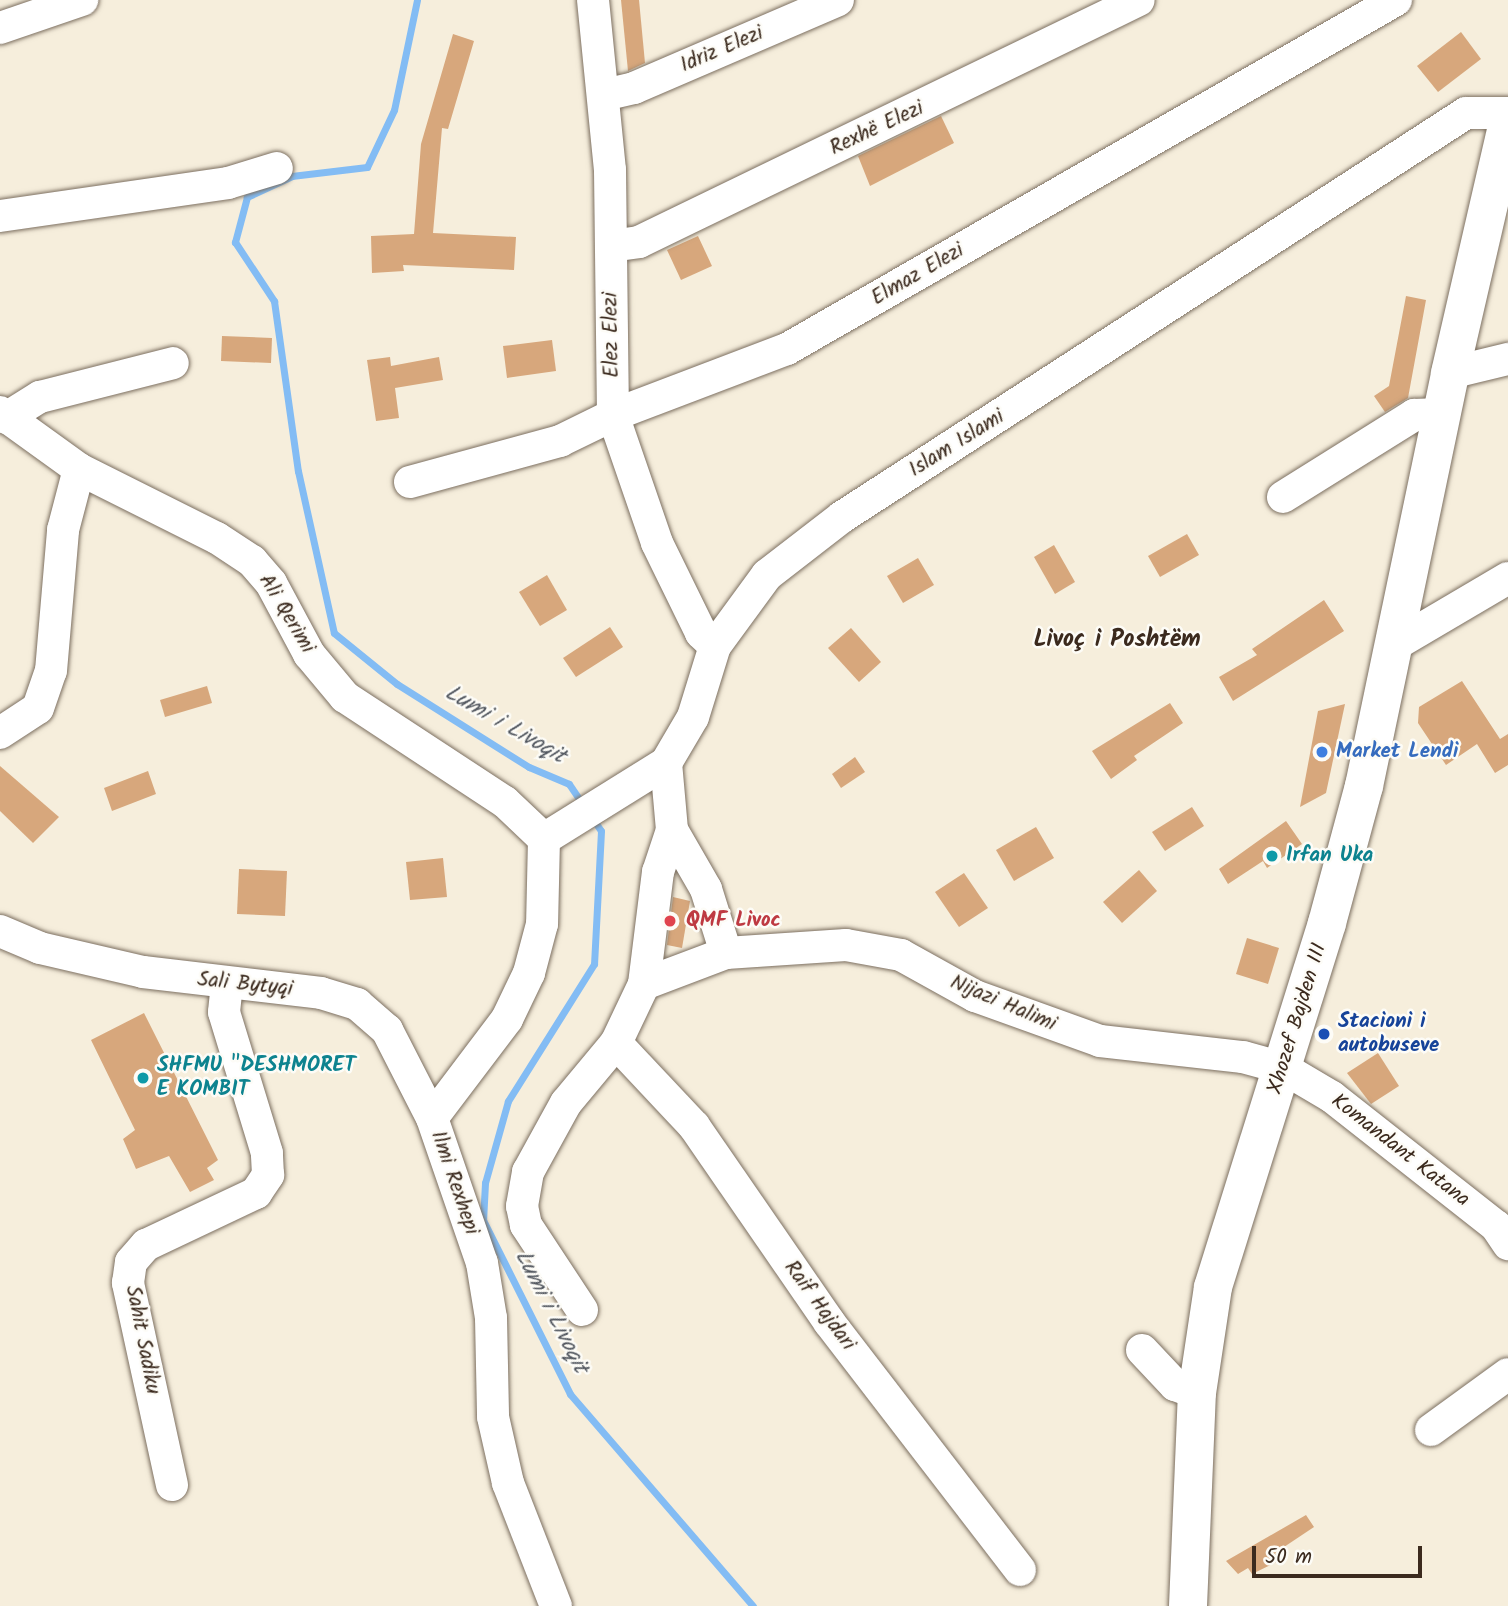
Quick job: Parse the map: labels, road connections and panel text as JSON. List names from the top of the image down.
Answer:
{
  "streets": {
    "main road": ["Xhozef Bajden III"],
    "street": [
      "Idriz Elezi",
      "Rexhë Elezi",
      "Elmaz Elezi",
      "Elez Elezi",
      "Islam Islami",
      "Ali Qerimi",
      "Sali Bytyqi",
      "Nijazi Halimi",
      "Komandant Katana",
      "Ilmi Rexhepi",
      "Raif Hajdari",
      "Sahit Sadiku"
    ]
  },
  "crossings": [
    ["Idriz Elezi", "Elez Elezi"],
    ["Rexhë Elezi", "Elez Elezi"],
    ["Elmaz Elezi", "Elez Elezi"],
    ["Elez Elezi", "Islam Islami"],
    ["Ali Qerimi", "Ilmi Rexhepi"],
    ["Sali Bytyqi", "Ilmi Rexhepi"],
    ["Sali Bytyqi", "Sahit Sadiku"],
    ["Nijazi Halimi", "Xhozef Bajden III"],
    ["Nijazi Halimi", "Komandant Katana"],
    ["Xhozef Bajden III", "Komandant Katana"]
  ],
  "districts": ["Livoç i Poshtëm"],
  "water": ["Lumi i Livoqit"],
  "places": [
    "Market Lendi",
    "Irfan Uka",
    "QMF Livoc",
    "Stacioni i autobuseve",
    "SHFMU \"DESHMORET E KOMBIT"
  ],
  "scale_bar": "50 m"
}
